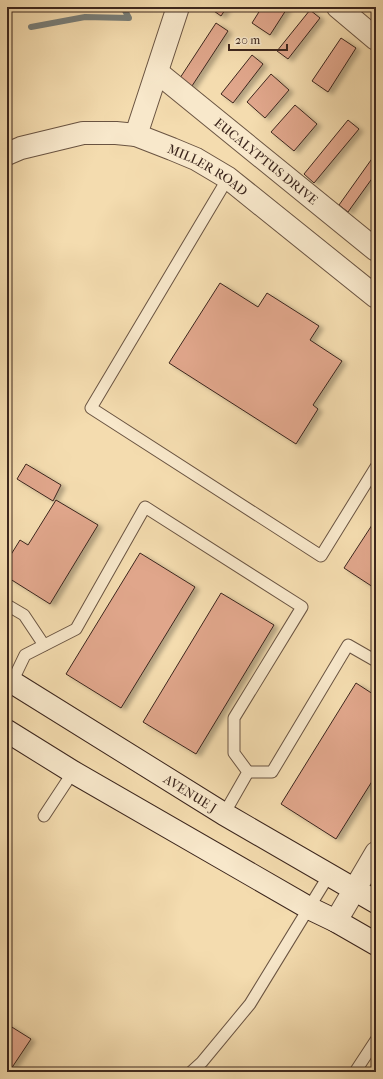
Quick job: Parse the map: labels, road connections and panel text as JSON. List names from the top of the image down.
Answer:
{
  "streets": {
    "street": ["EUCALYPTUS DRIVE", "MILLER ROAD", "AVENUE J"]
  },
  "scale_bar": "20 m"
}
